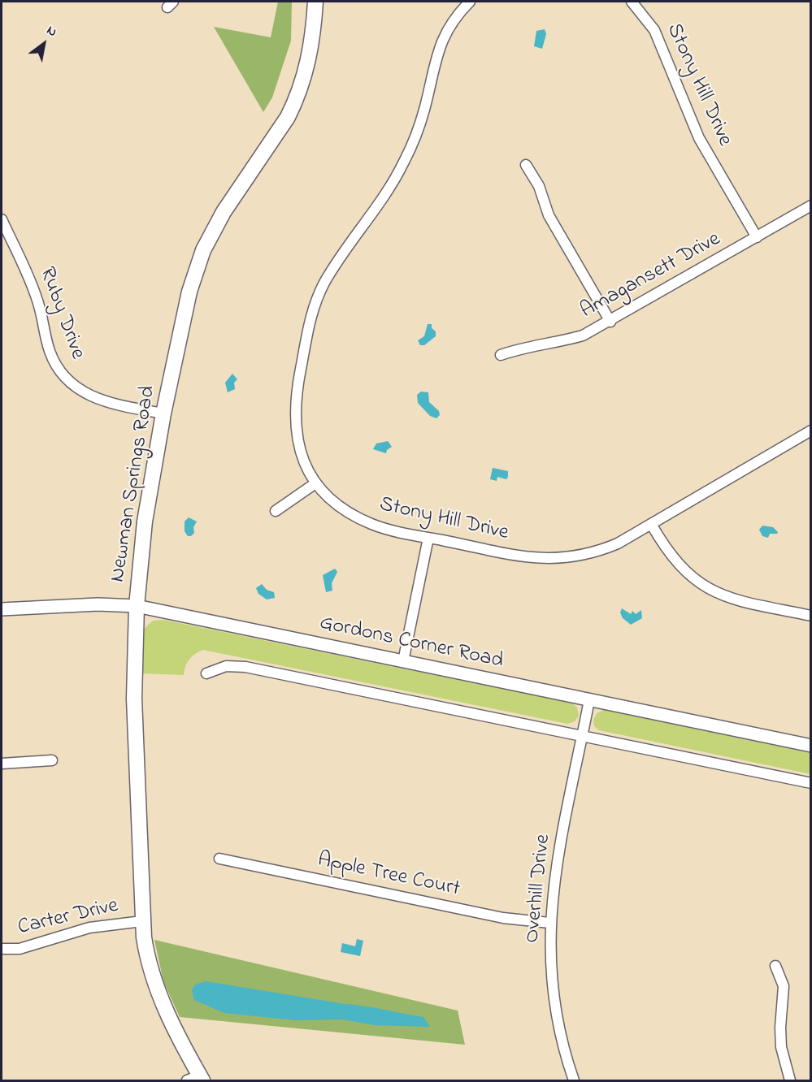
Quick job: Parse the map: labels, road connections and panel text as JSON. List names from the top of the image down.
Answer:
{
  "streets": {
    "main road": ["Newman Springs Road"],
    "street": [
      "Stony Hill Drive",
      "Amagansett Drive",
      "Ruby Drive",
      "Gordons Corner Road",
      "Apple Tree Court",
      "Overhill Drive",
      "Carter Drive"
    ]
  },
  "crossings": [
    ["Stony Hill Drive", "Amagansett Drive"],
    ["Ruby Drive", "Newman Springs Road"],
    ["Newman Springs Road", "Gordons Corner Road"],
    ["Newman Springs Road", "Carter Drive"],
    ["Gordons Corner Road", "Overhill Drive"],
    ["Apple Tree Court", "Overhill Drive"]
  ],
  "north": "top right"
}
